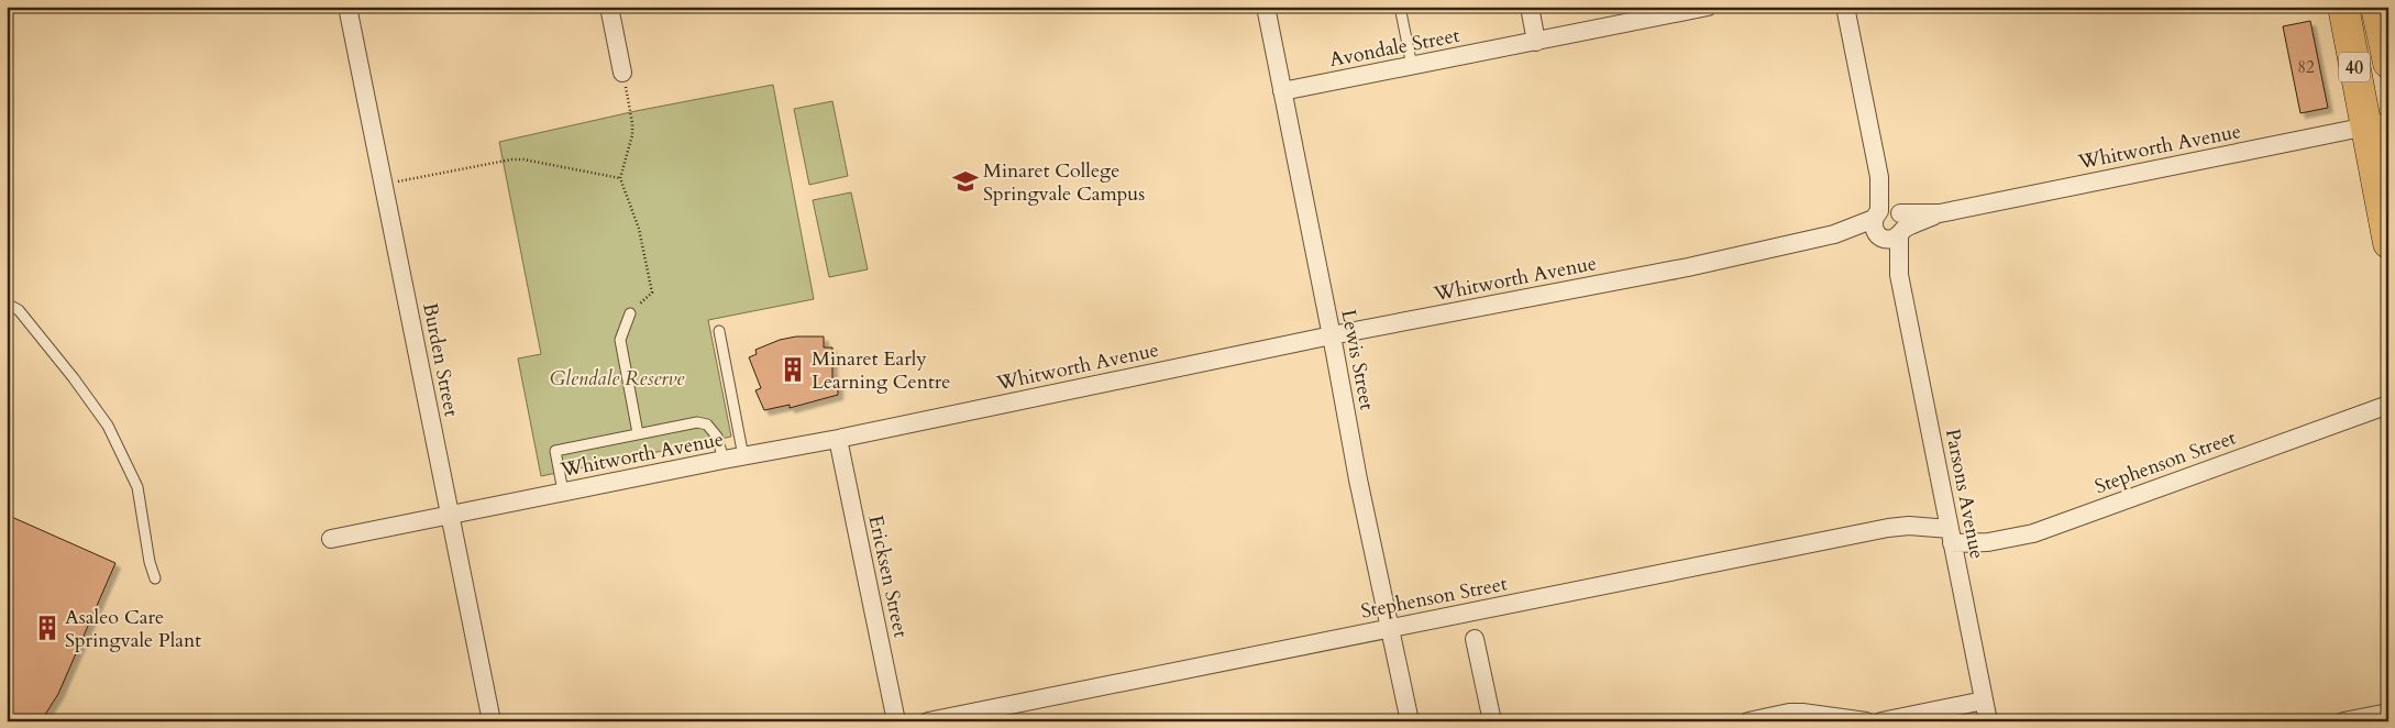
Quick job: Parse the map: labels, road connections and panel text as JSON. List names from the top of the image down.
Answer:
{
  "streets": {
    "highway": ["40"],
    "street": [
      "Avondale Street",
      "Whitworth Avenue",
      "Burden Street",
      "Lewis Street",
      "Stephenson Street",
      "Parsons Avenue",
      "Ericksen Street"
    ]
  },
  "crossings": [
    ["Avondale Street", "Lewis Street"],
    ["40", "Whitworth Avenue"],
    ["Whitworth Avenue", "Burden Street"],
    ["Whitworth Avenue", "Lewis Street"],
    ["Whitworth Avenue", "Parsons Avenue"],
    ["Whitworth Avenue", "Ericksen Street"],
    ["Lewis Street", "Stephenson Street"],
    ["Stephenson Street", "Parsons Avenue"]
  ],
  "parks": ["Glendale Reserve"],
  "places": {
    "school or university": ["Minaret College Springvale Campus"],
    "building": ["Minaret Early Learning Centre", "Asaleo Care Springvale Plant"]
  },
  "house_numbers": ["82"]
}
